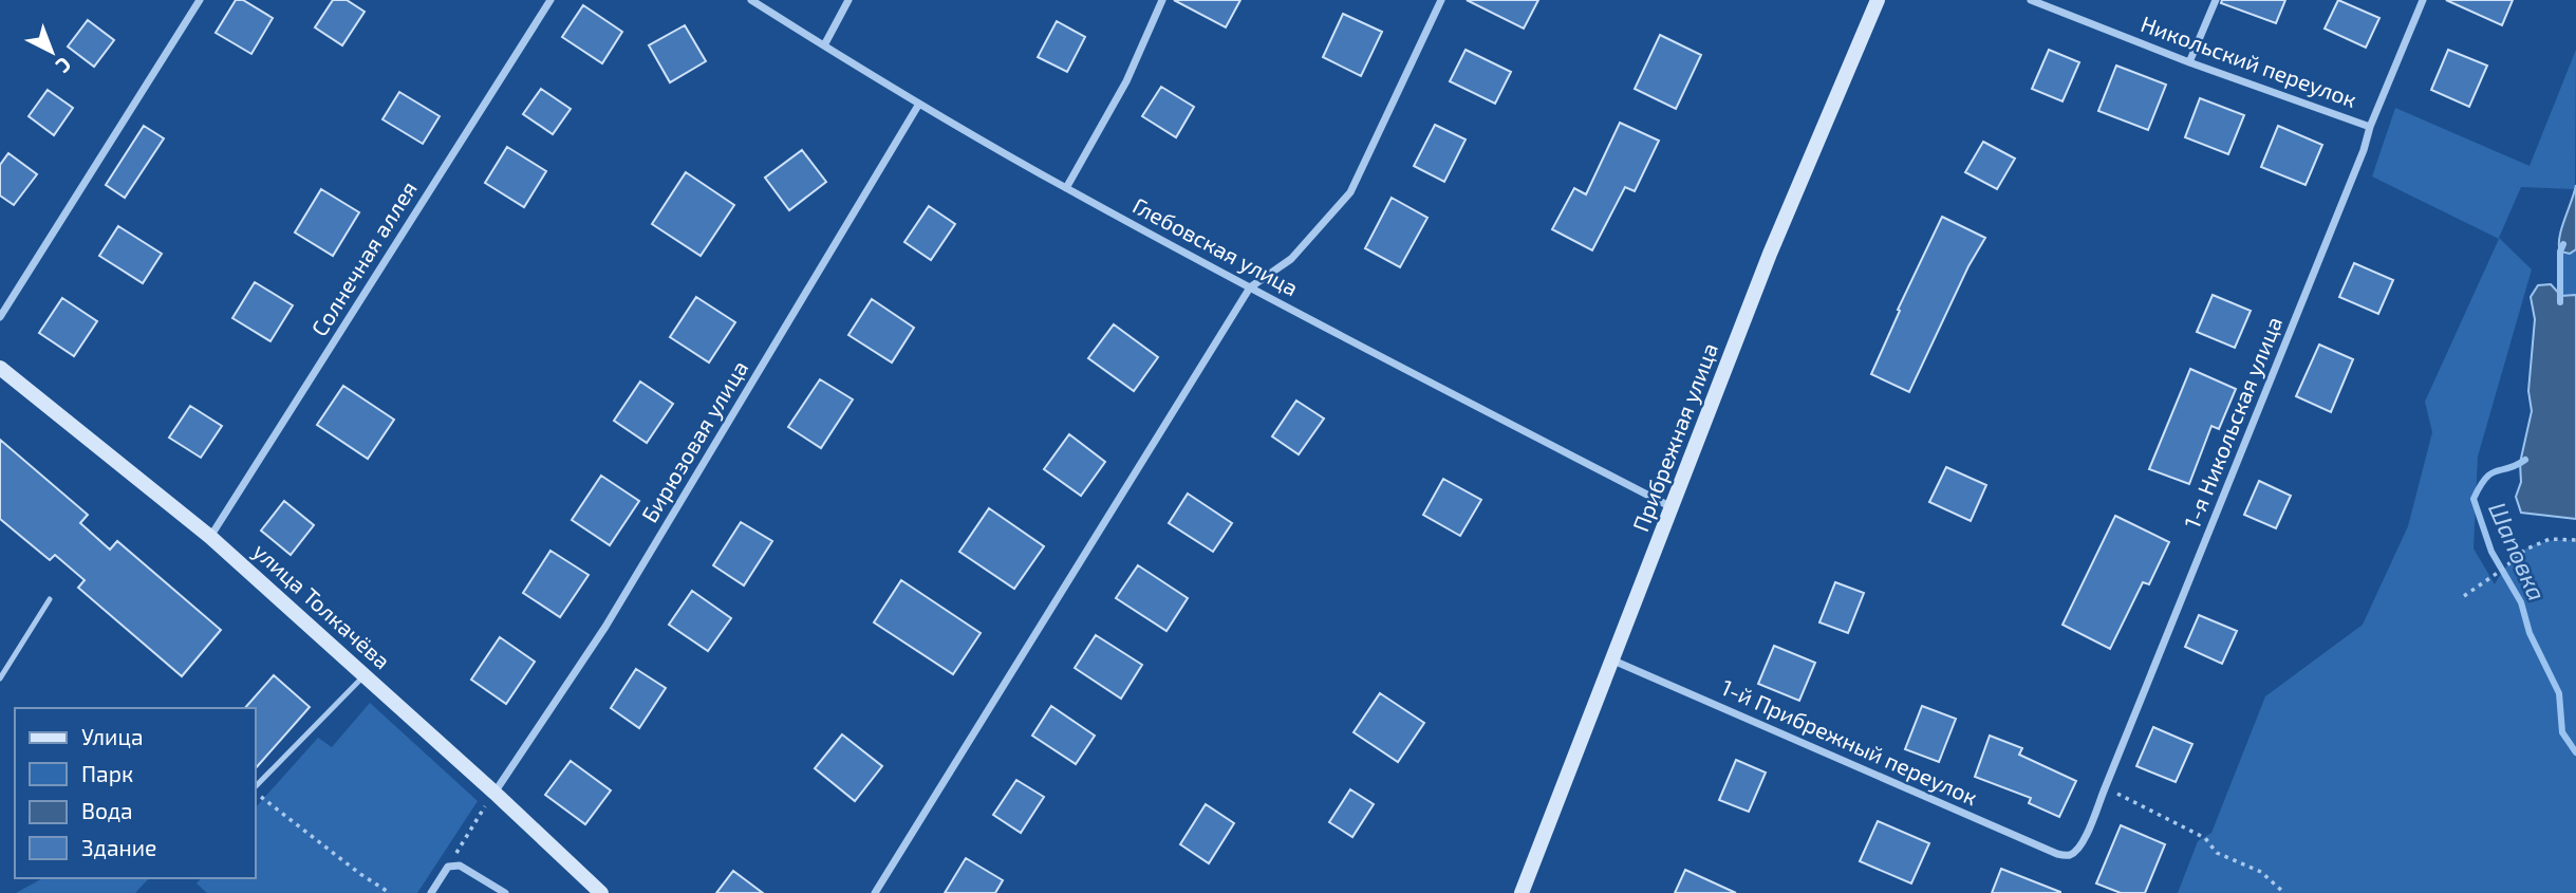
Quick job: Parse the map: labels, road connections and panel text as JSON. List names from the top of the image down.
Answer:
{
  "streets": {
    "street": [
      "Никольский переулок",
      "Глебовская улица",
      "Солнечная аллея",
      "1-я Никольская улица",
      "Прибрежная улица",
      "Бирюзовая улица",
      "улица Толкачёва",
      "1-й Прибрежный переулок"
    ]
  },
  "crossings": [
    ["Никольский переулок", "1-я Никольская улица"],
    ["Глебовская улица", "Прибрежная улица"],
    ["Глебовская улица", "Бирюзовая улица"],
    ["Солнечная аллея", "улица Толкачёва"],
    ["1-я Никольская улица", "1-й Прибрежный переулок"],
    ["Прибрежная улица", "1-й Прибрежный переулок"],
    ["Бирюзовая улица", "улица Толкачёва"]
  ],
  "water": ["Шаповка"],
  "legend": [
    "Улица",
    "Парк",
    "Вода",
    "Здание"
  ],
  "north": "bottom right"
}
